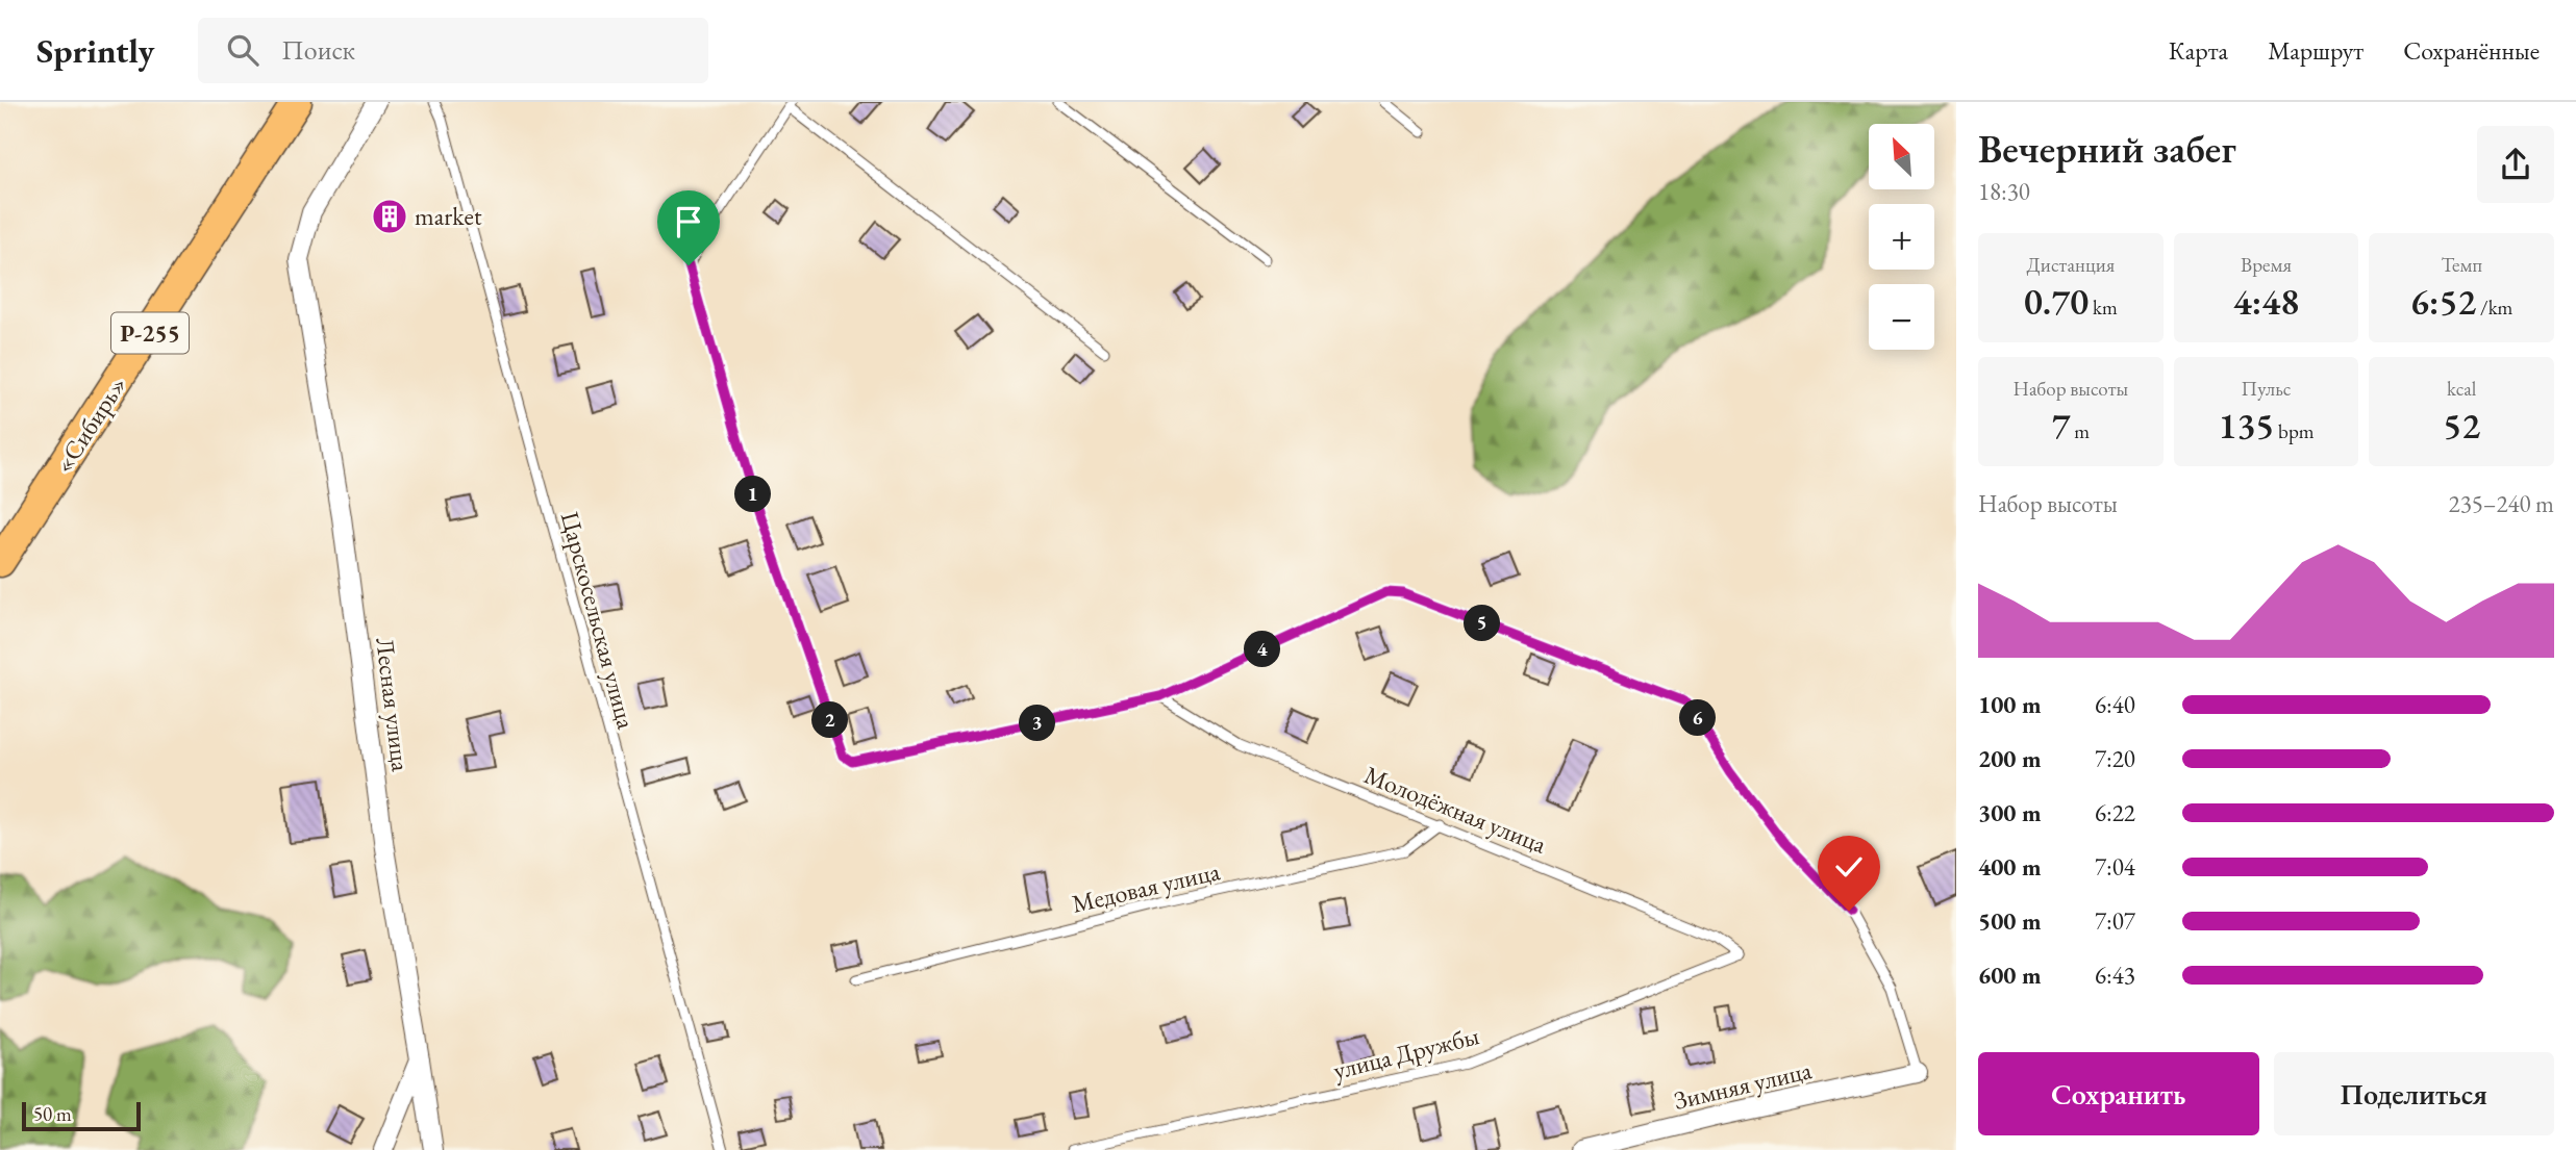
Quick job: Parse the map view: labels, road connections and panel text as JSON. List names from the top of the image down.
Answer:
{
  "streets": {
    "highway": ["Р-255", "«Сибирь»"],
    "street": ["Лесная улица", "Зимняя улица"],
    "lane": [
      "Царскосельская улица",
      "Молодёжная улица",
      "Медовая улица",
      "улица Дружбы"
    ]
  },
  "crossings": [
    ["Молодёжная улица", "Медовая улица"],
    ["Молодёжная улица", "улица Дружбы"]
  ],
  "places": {
    "building": ["market"]
  },
  "scale_bar": "50 m",
  "north": "top left",
  "page": {
    "header": "Sprintly",
    "search": "Поиск",
    "nav": ["Карта", "Маршрут", "Сохранённые"],
    "heading": ["Вечерний забег", "18:30"],
    "map_buttons": ["+", "−"],
    "stats": [
      ["Дистанция", "0.70 km"],
      ["Время", "4:48"],
      ["Темп", "6:52 /km"],
      ["Набор высоты", "7 m"],
      ["Пульс", "135 bpm"],
      ["kcal", "52"]
    ],
    "chart": ["Набор высоты", "235–240 m"],
    "pins": [
      "1",
      "5",
      "4",
      "6",
      "2",
      "3"
    ],
    "list": [
      {
        "name": "100 m",
        "note": "6:40"
      },
      {
        "name": "200 m",
        "note": "7:20"
      },
      {
        "name": "300 m",
        "note": "6:22"
      },
      {
        "name": "400 m",
        "note": "7:04"
      },
      {
        "name": "500 m",
        "note": "7:07"
      },
      {
        "name": "600 m",
        "note": "6:43"
      }
    ],
    "buttons": ["Сохранить", "Поделиться"],
    "scale": "50 m"
  }
}
